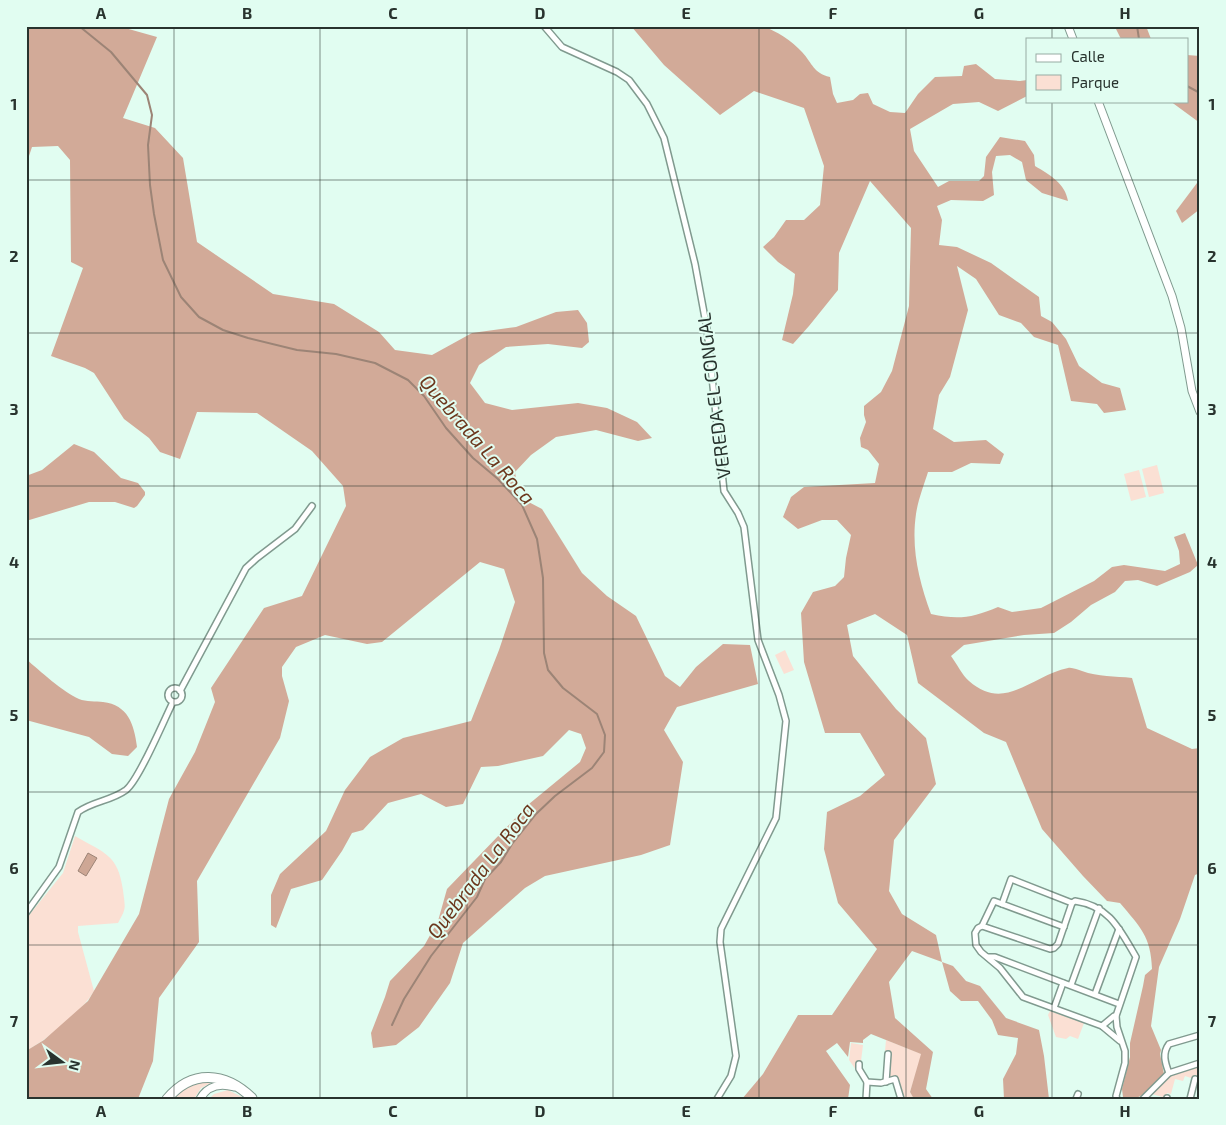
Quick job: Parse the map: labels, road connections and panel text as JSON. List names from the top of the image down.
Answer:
{
  "streets": {
    "street": ["VEREDA EL CONGAL"]
  },
  "water": ["Quebrada La Roca"],
  "legend": ["Calle", "Parque"],
  "north": "right",
  "grid": {
    "columns": [
      "A",
      "B",
      "C",
      "D",
      "E",
      "F",
      "G",
      "H"
    ],
    "rows": [
      "1",
      "2",
      "3",
      "4",
      "5",
      "6",
      "7"
    ]
  }
}
